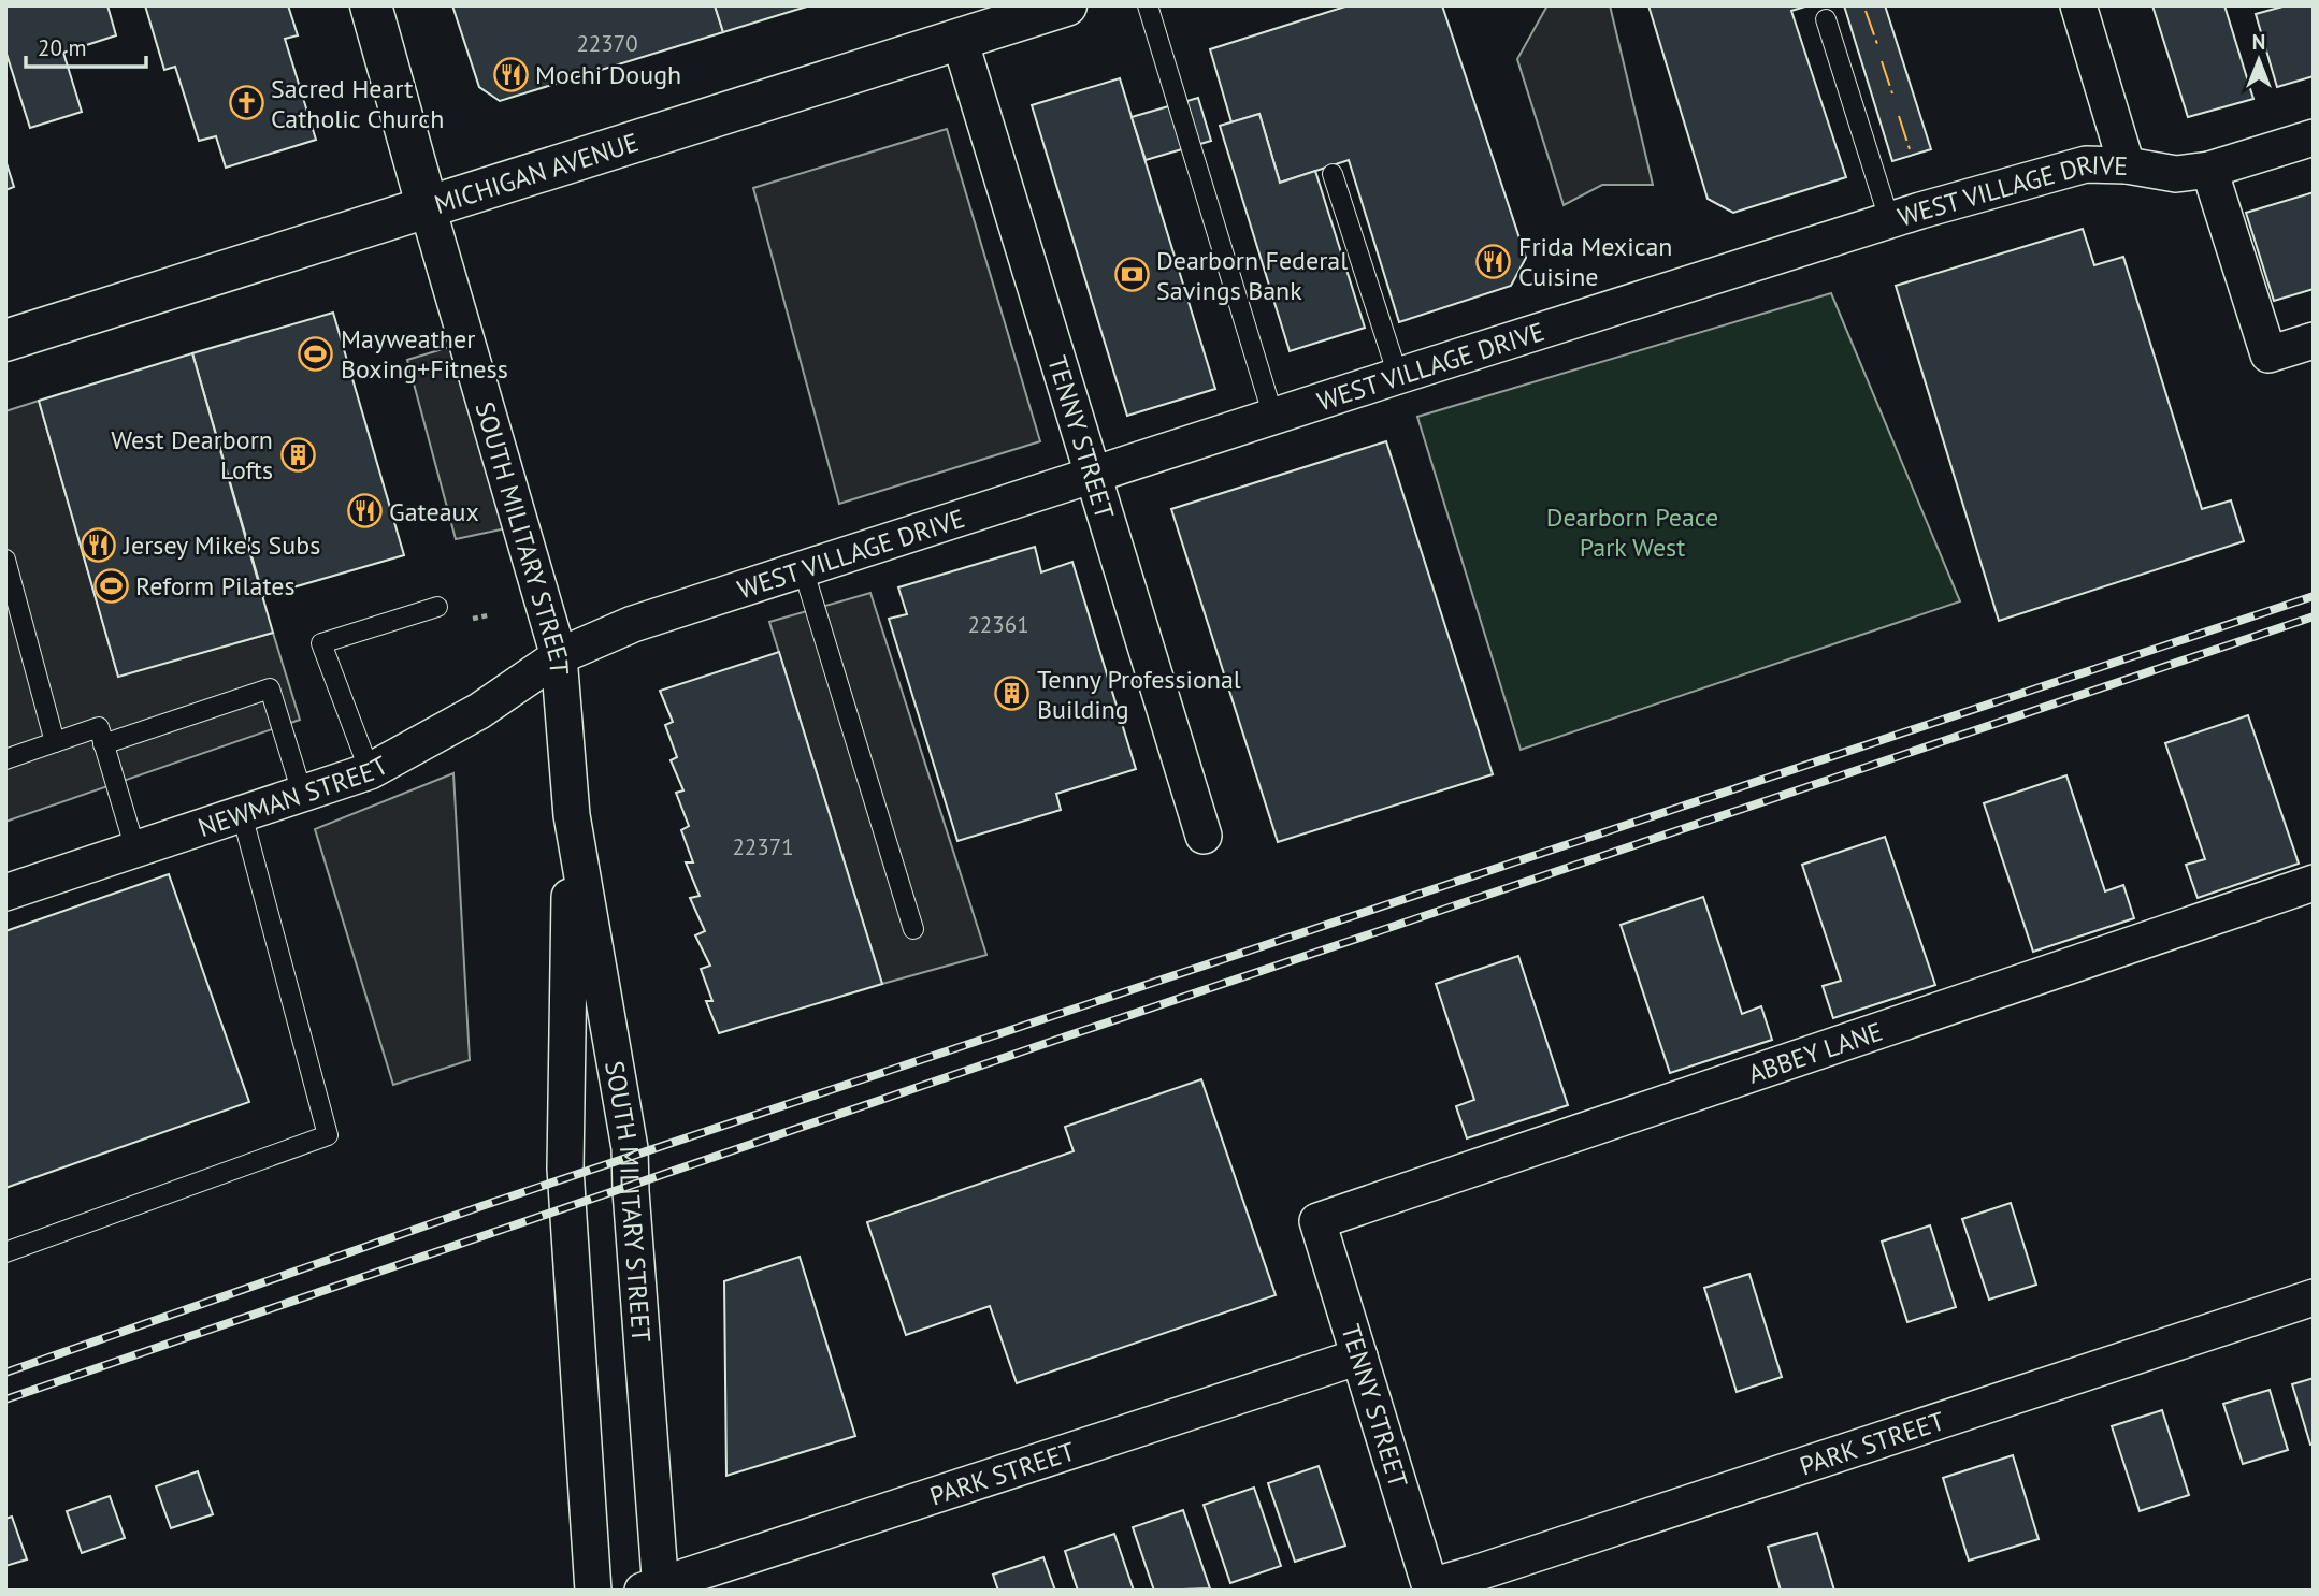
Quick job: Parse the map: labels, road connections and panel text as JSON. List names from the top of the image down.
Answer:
{
  "streets": {
    "main road": ["MICHIGAN AVENUE", "SOUTH MILITARY STREET"],
    "street": [
      "WEST VILLAGE DRIVE",
      "TENNY STREET",
      "NEWMAN STREET",
      "ABBEY LANE",
      "PARK STREET"
    ]
  },
  "crossings": [
    ["MICHIGAN AVENUE", "TENNY STREET"],
    ["MICHIGAN AVENUE", "SOUTH MILITARY STREET"],
    ["WEST VILLAGE DRIVE", "TENNY STREET"],
    ["WEST VILLAGE DRIVE", "SOUTH MILITARY STREET"],
    ["WEST VILLAGE DRIVE", "NEWMAN STREET"],
    ["TENNY STREET", "ABBEY LANE"],
    ["TENNY STREET", "PARK STREET"],
    ["SOUTH MILITARY STREET", "NEWMAN STREET"],
    ["SOUTH MILITARY STREET", "PARK STREET"]
  ],
  "parks": ["Dearborn Peace Park West"],
  "places": {
    "restaurant": [
      "Mochi Dough",
      "Frida Mexican Cuisine",
      "Gateaux",
      "Jersey Mike's Subs"
    ],
    "church": ["Sacred Heart Catholic Church"],
    "bank": ["Dearborn Federal Savings Bank"],
    "sports": ["Mayweather Boxing+Fitness", "Reform Pilates"],
    "building": ["West Dearborn Lofts", "Tenny Professional Building"]
  },
  "house_numbers": ["22370", "22361", "22371"],
  "scale_bar": "20 m",
  "north": "top"
}
